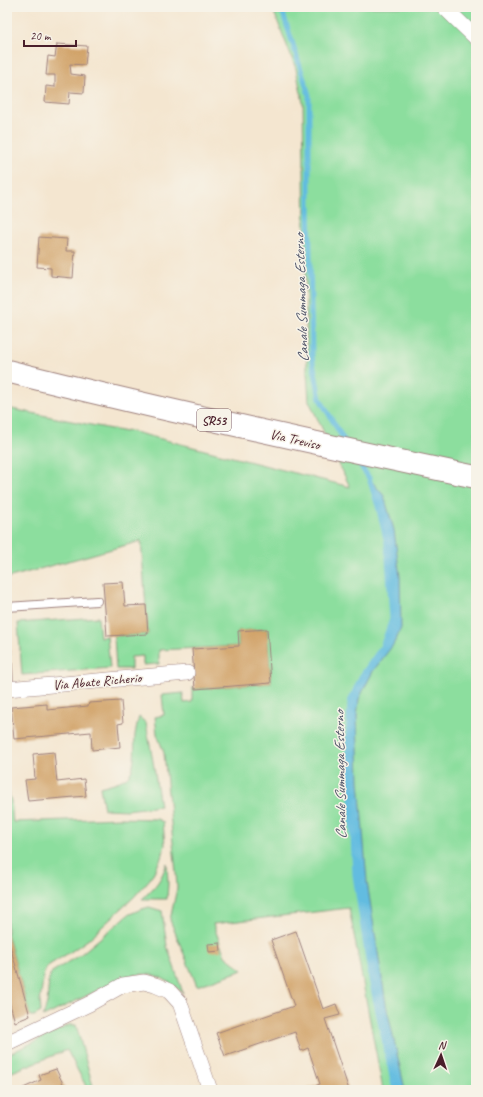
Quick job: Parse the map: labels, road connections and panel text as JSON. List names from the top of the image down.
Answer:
{
  "streets": {
    "main road": ["SR53", "Via Treviso"],
    "street": ["Via Abate Richerio"]
  },
  "water": ["Canale Summaga Esterno"],
  "scale_bar": "20 m",
  "north": "top"
}
